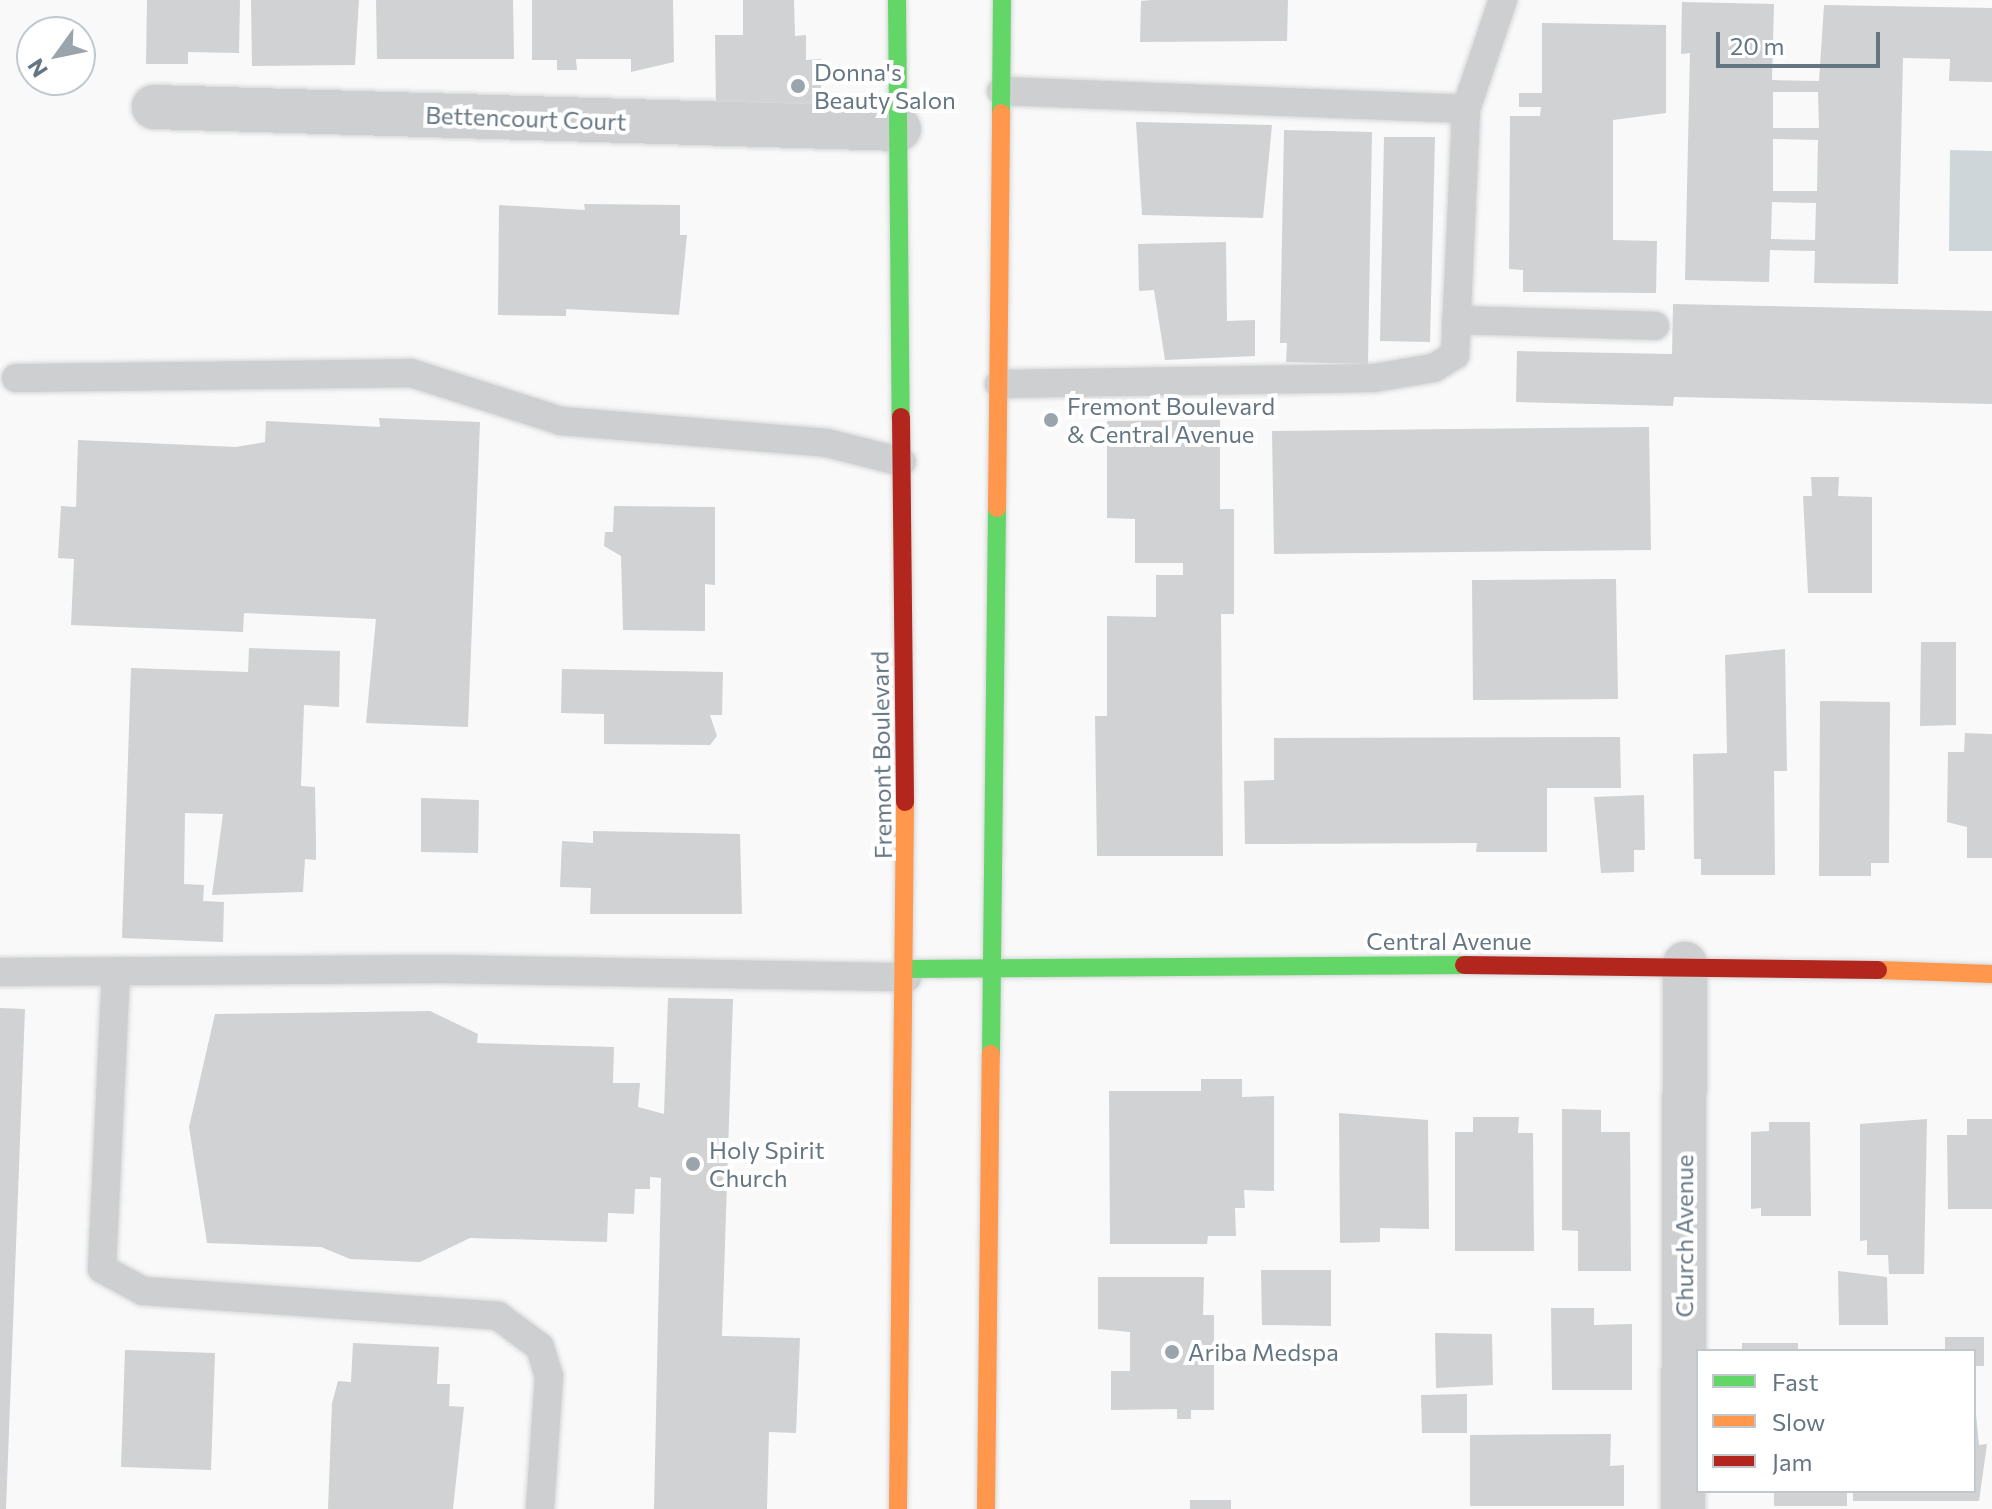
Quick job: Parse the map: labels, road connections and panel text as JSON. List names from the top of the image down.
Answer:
{
  "streets": {
    "main road": ["Fremont Boulevard", "Central Avenue"],
    "street": ["Bettencourt Court", "Church Avenue"]
  },
  "crossings": [
    ["Bettencourt Court", "Fremont Boulevard"],
    ["Fremont Boulevard", "Central Avenue"],
    ["Central Avenue", "Church Avenue"]
  ],
  "places": [
    "Donna's Beauty Salon",
    "Fremont Boulevard & Central Avenue",
    "Holy Spirit Church",
    "Ariba Medspa"
  ],
  "legend": ["Fast", "Slow", "Jam"],
  "scale_bar": "20 m",
  "north": "bottom left"
}
